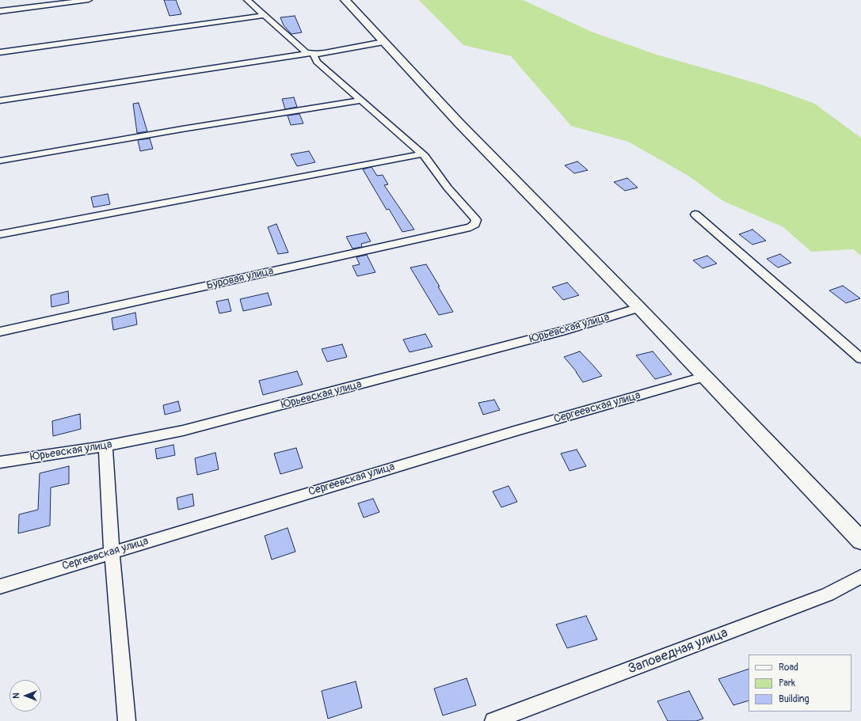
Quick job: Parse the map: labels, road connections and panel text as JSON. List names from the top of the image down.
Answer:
{
  "streets": {
    "street": [
      "Буровая улица",
      "Юрьевская улица",
      "Сергеевская улица",
      "Заповедная улица"
    ]
  },
  "legend": ["Road", "Park", "Building"],
  "north": "left"
}
